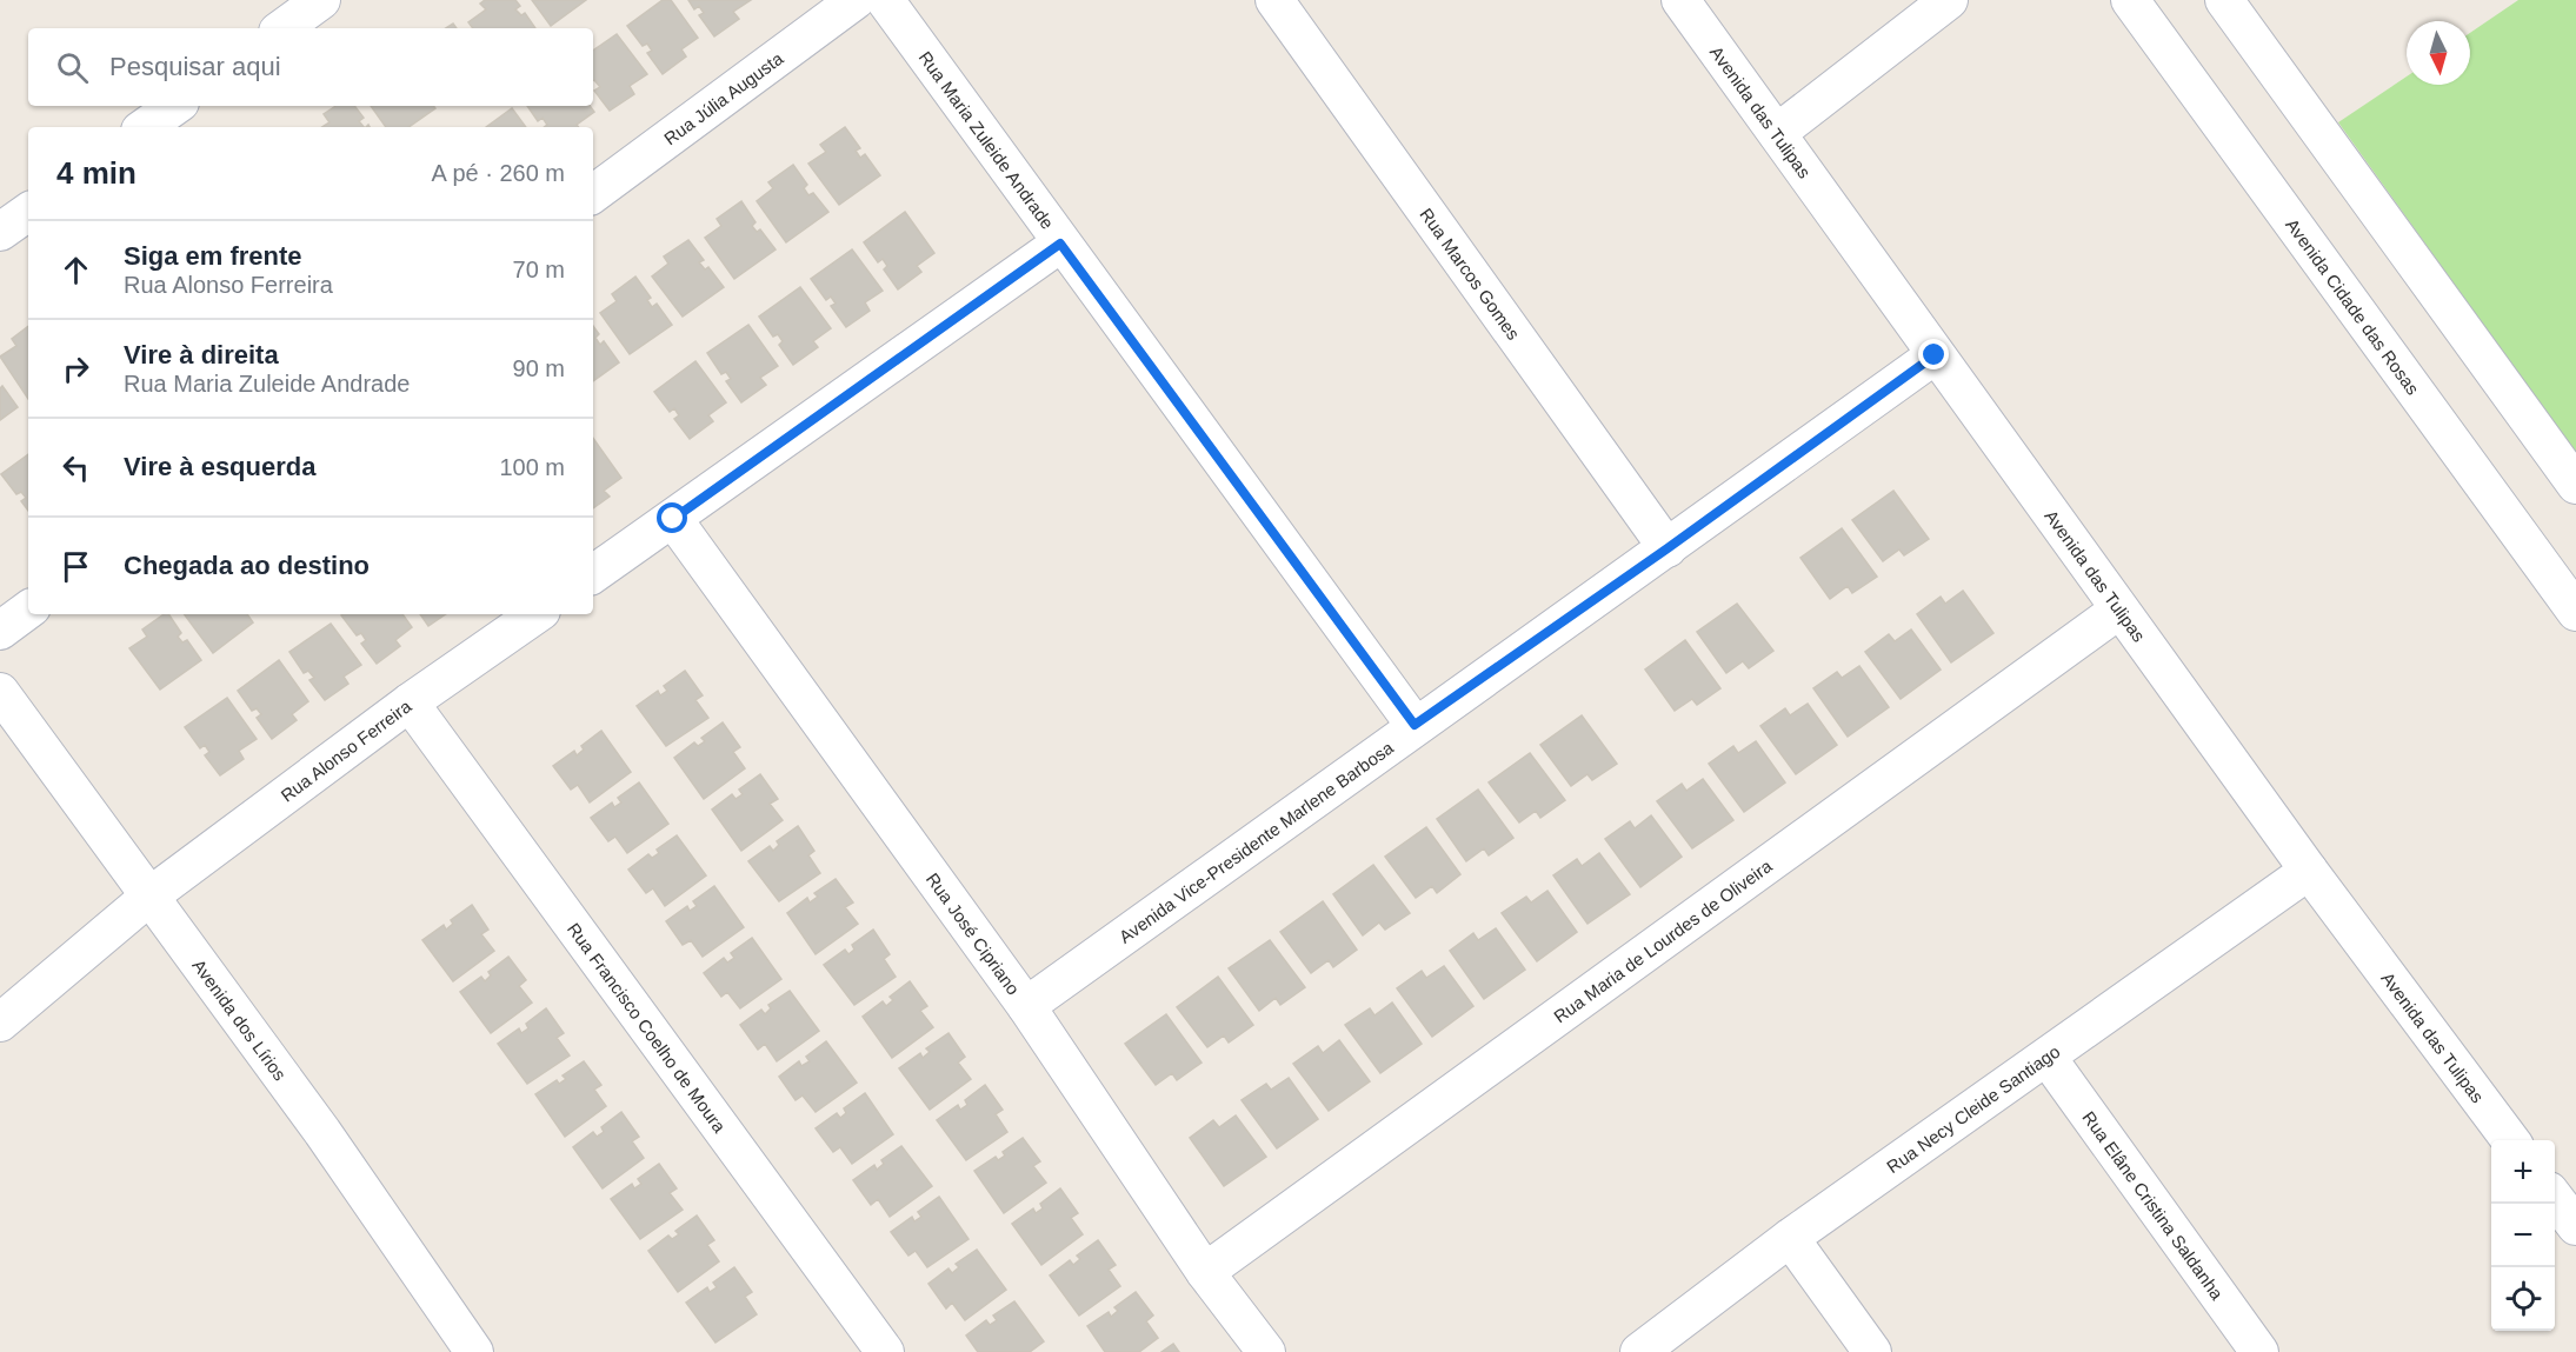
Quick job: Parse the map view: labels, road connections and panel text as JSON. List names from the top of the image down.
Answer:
{
  "streets": {
    "street": [
      "Rua Júlia Augusta",
      "Avenida das Tulipas",
      "Rua Maria Zuleide Andrade",
      "Rua Marcos Gomes",
      "Avenida Cidade das Rosas",
      "Rua Alonso Ferreira",
      "Avenida Vice-Presidente Marlene Barbosa",
      "Rua José Cipriano",
      "Rua Maria de Lourdes de Oliveira",
      "Avenida dos Lírios",
      "Rua Francisco Coelho de Moura",
      "Rua Necy Cleide Santiago",
      "Rua Elâne Cristina Saldanha"
    ]
  },
  "crossings": [
    ["Avenida das Tulipas", "Avenida Vice-Presidente Marlene Barbosa"],
    ["Avenida das Tulipas", "Rua Maria de Lourdes de Oliveira"],
    ["Avenida das Tulipas", "Rua Necy Cleide Santiago"],
    ["Rua Maria Zuleide Andrade", "Avenida Vice-Presidente Marlene Barbosa"],
    ["Rua Marcos Gomes", "Avenida Vice-Presidente Marlene Barbosa"],
    ["Rua Alonso Ferreira", "Avenida dos Lírios"],
    ["Rua Alonso Ferreira", "Rua Francisco Coelho de Moura"],
    ["Avenida Vice-Presidente Marlene Barbosa", "Rua José Cipriano"],
    ["Rua José Cipriano", "Rua Maria de Lourdes de Oliveira"],
    ["Rua Necy Cleide Santiago", "Rua Elâne Cristina Saldanha"]
  ],
  "north": "bottom",
  "page": {
    "search": "Pesquisar aqui",
    "heading": ["4 min", "A pé · 260 m"],
    "list": [
      ["Siga em frente", "Rua Alonso Ferreira", "70 m"],
      ["Vire à direita", "Rua Maria Zuleide Andrade", "90 m"],
      ["Vire à esquerda", "100 m"],
      "Chegada ao destino"
    ],
    "map_buttons": ["+", "−"]
  }
}
